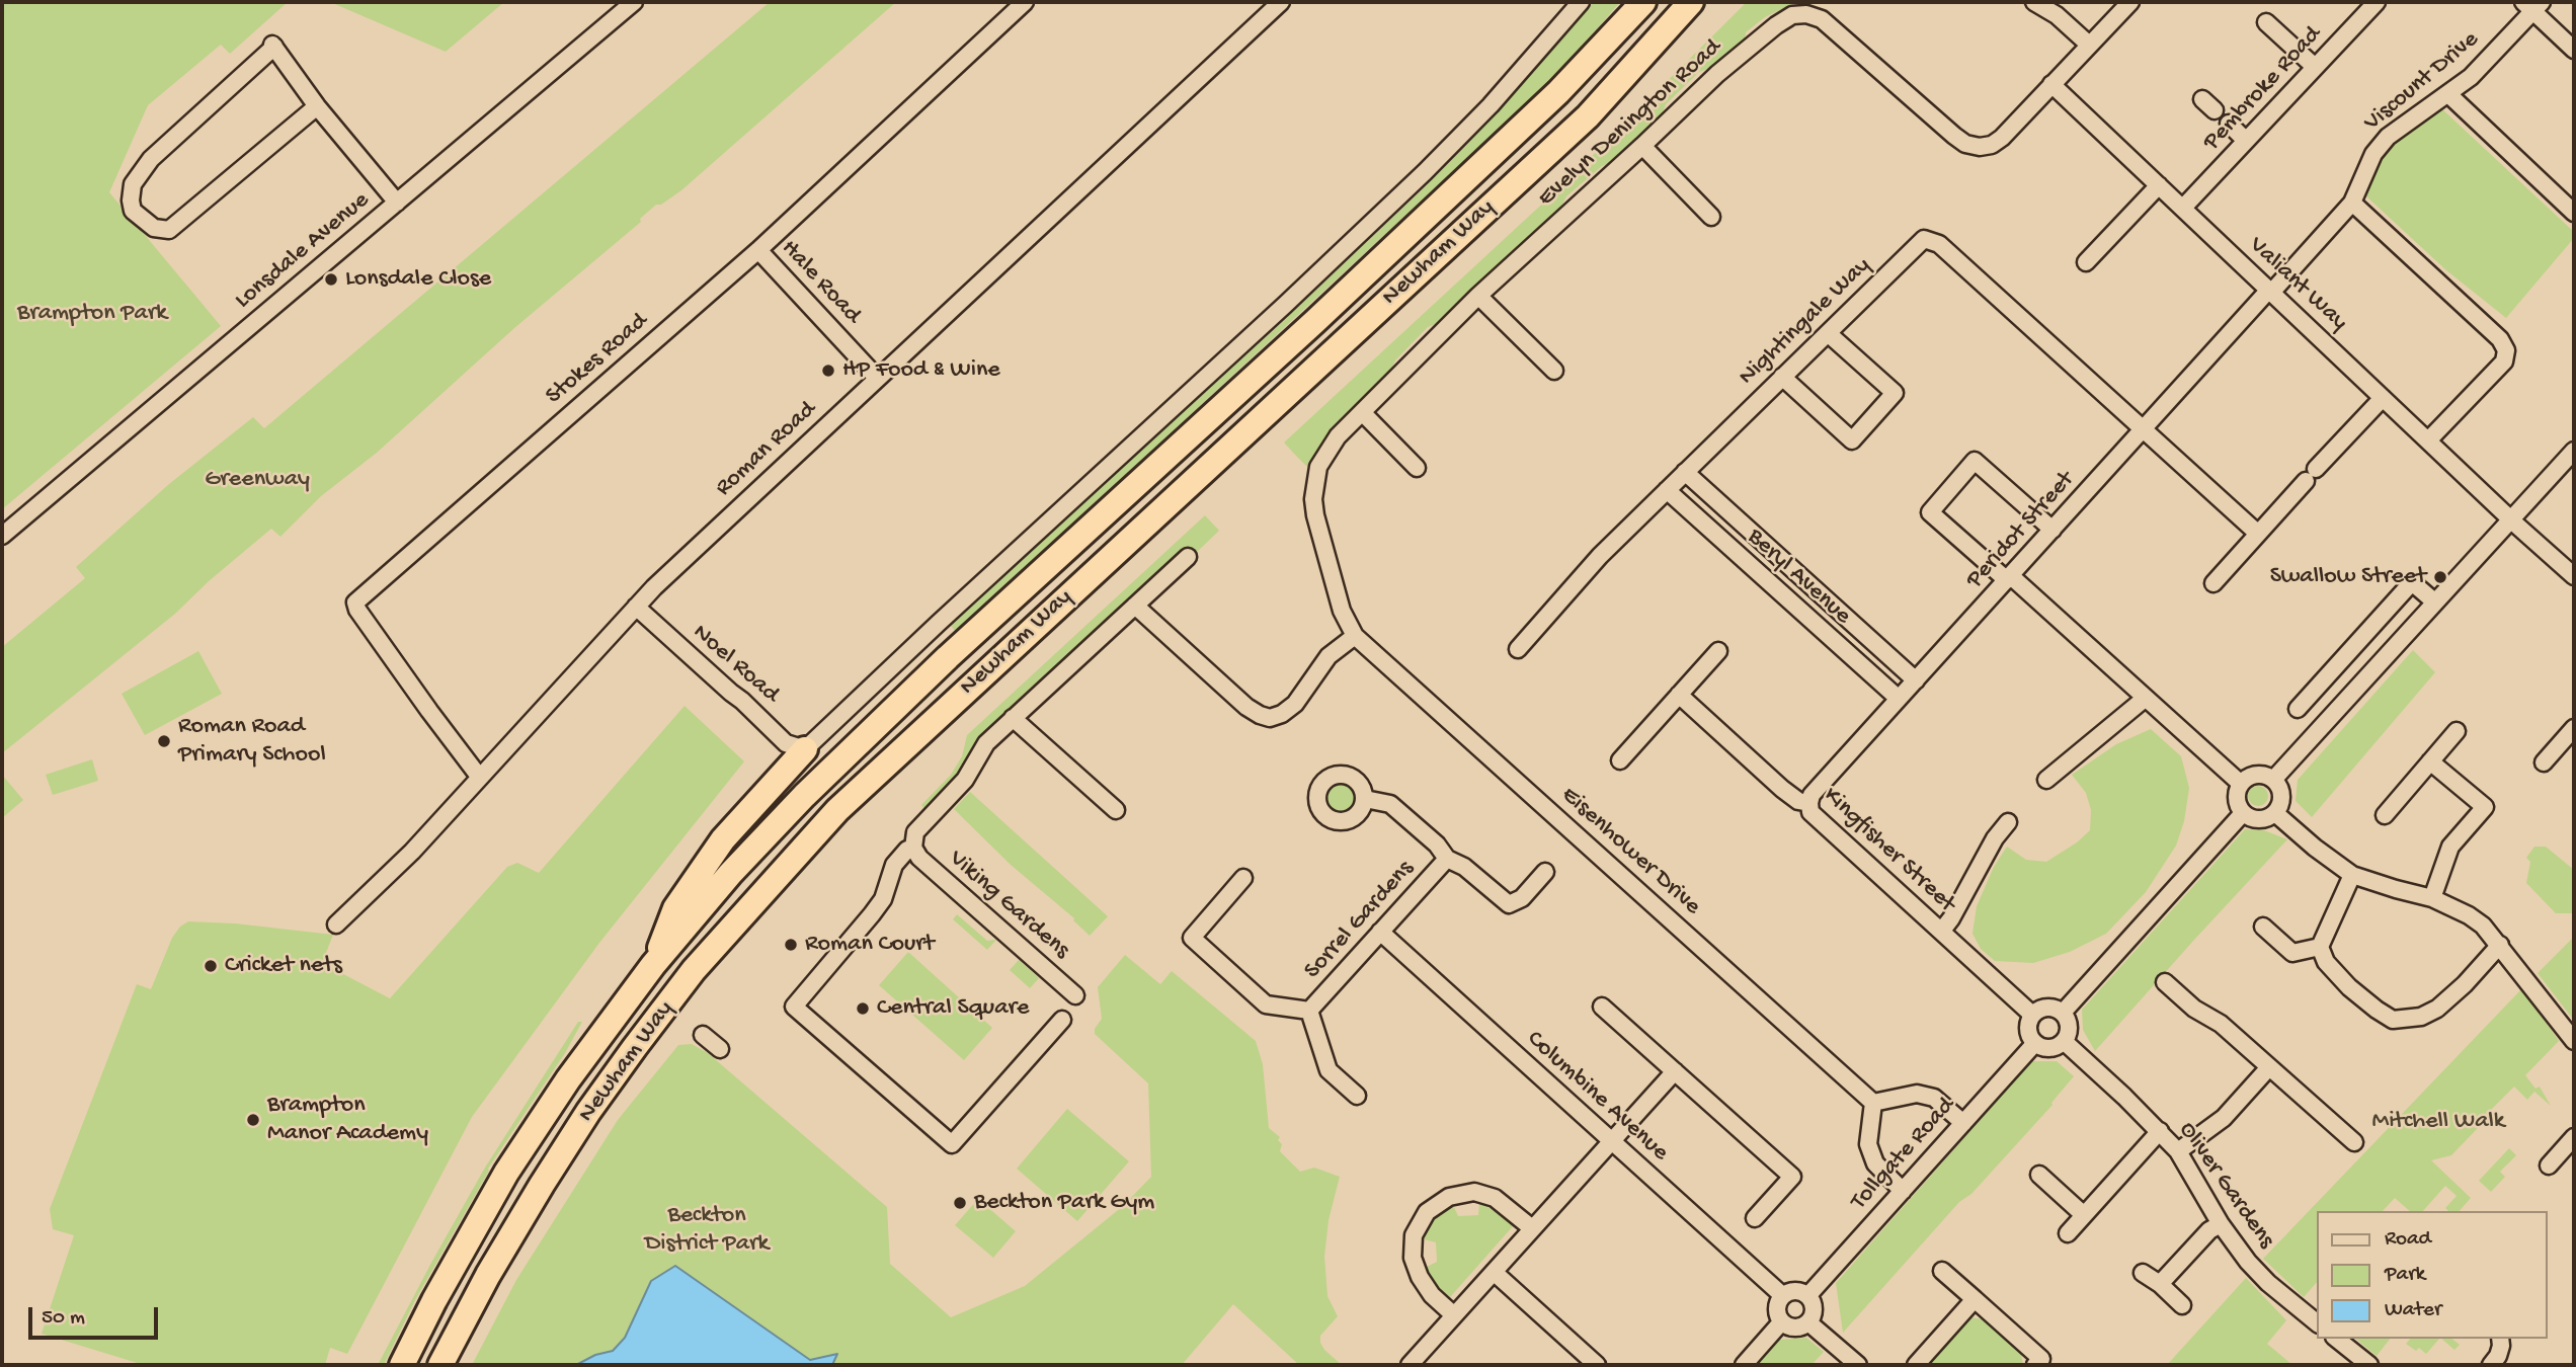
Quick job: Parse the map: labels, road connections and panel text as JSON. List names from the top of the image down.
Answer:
{
  "streets": {
    "highway": ["Newham Way"],
    "street": [
      "Viscount Drive",
      "Pembroke Road",
      "Evelyn Denington Road",
      "Lonsdale Avenue",
      "Hale Road",
      "Valiant Way",
      "Nightingale Way",
      "Stokes Road",
      "Roman Road",
      "Peridot Street",
      "Beryl Avenue",
      "Noel Road",
      "Kingfisher Street",
      "Eisenhower Drive",
      "Viking Gardens",
      "Sorrel Gardens",
      "Columbine Avenue",
      "Tollgate Road",
      "Oliver Gardens"
    ]
  },
  "crossings": [
    ["Viscount Drive", "Valiant Way"],
    ["Viscount Drive", "Peridot Street"],
    ["Pembroke Road", "Valiant Way"],
    ["Evelyn Denington Road", "Valiant Way"],
    ["Evelyn Denington Road", "Eisenhower Drive"],
    ["Hale Road", "Stokes Road"],
    ["Hale Road", "Roman Road"],
    ["Valiant Way", "Peridot Street"],
    ["Nightingale Way", "Peridot Street"],
    ["Nightingale Way", "Beryl Avenue"],
    ["Stokes Road", "Roman Road"],
    ["Roman Road", "Noel Road"],
    ["Peridot Street", "Beryl Avenue"],
    ["Peridot Street", "Kingfisher Street"],
    ["Kingfisher Street", "Tollgate Road"],
    ["Kingfisher Street", "Oliver Gardens"],
    ["Sorrel Gardens", "Columbine Avenue"],
    ["Columbine Avenue", "Tollgate Road"],
    ["Tollgate Road", "Oliver Gardens"]
  ],
  "parks": [
    "Brampton Park",
    "Greenway",
    "Mitchell Walk",
    "Beckton District Park"
  ],
  "places": [
    "Lonsdale Close",
    "HP Food & Wine",
    "Swallow Street",
    "Roman Road Primary School",
    "Roman Court",
    "Cricket nets",
    "Central Square",
    "Brampton Manor Academy",
    "Beckton Park Gym"
  ],
  "legend": ["Road", "Park", "Water"],
  "scale_bar": "50 m"
}
